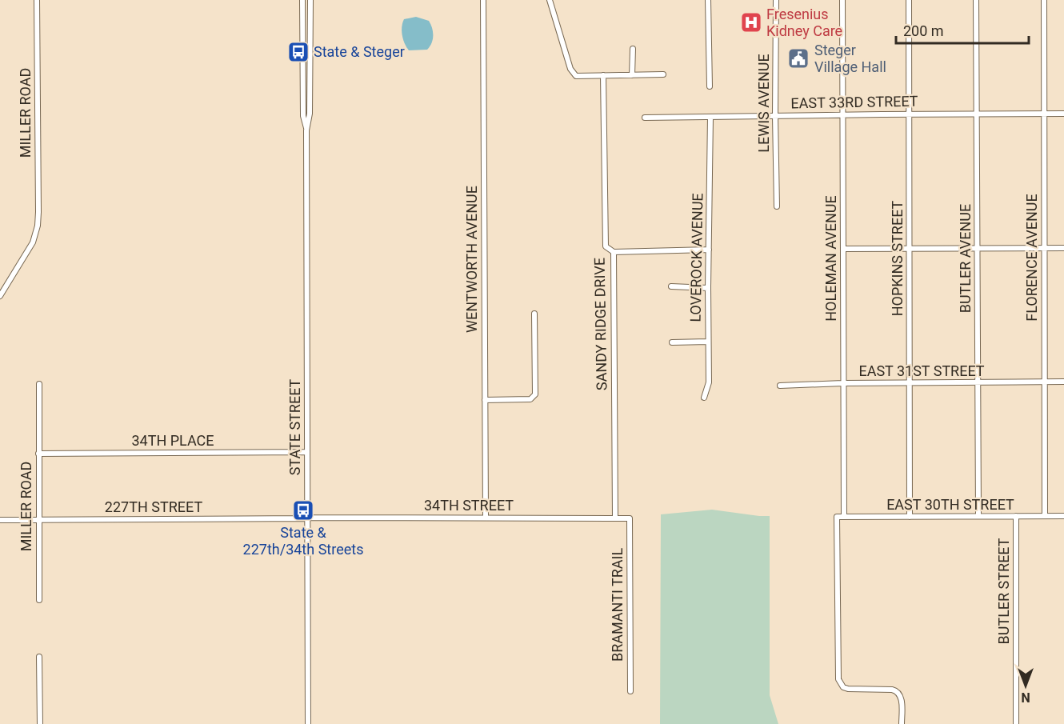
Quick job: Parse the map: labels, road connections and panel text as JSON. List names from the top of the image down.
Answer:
{
  "streets": {
    "street": [
      "EAST 33RD STREET",
      "LEWIS AVENUE",
      "MILLER ROAD",
      "LOVEROCK AVENUE",
      "FLORENCE AVENUE",
      "HOLEMAN AVENUE",
      "HOPKINS STREET",
      "BUTLER AVENUE",
      "WENTWORTH AVENUE",
      "SANDY RIDGE DRIVE",
      "EAST 31ST STREET",
      "STATE STREET",
      "34TH PLACE",
      "EAST 30TH STREET",
      "34TH STREET",
      "227TH STREET",
      "BUTLER STREET",
      "BRAMANTI TRAIL"
    ]
  },
  "crossings": [
    ["EAST 33RD STREET", "LEWIS AVENUE"],
    ["EAST 33RD STREET", "LOVEROCK AVENUE"],
    ["EAST 33RD STREET", "FLORENCE AVENUE"],
    ["EAST 33RD STREET", "HOLEMAN AVENUE"],
    ["EAST 33RD STREET", "HOPKINS STREET"],
    ["EAST 33RD STREET", "BUTLER AVENUE"],
    ["MILLER ROAD", "34TH PLACE"],
    ["MILLER ROAD", "227TH STREET"],
    ["FLORENCE AVENUE", "EAST 31ST STREET"],
    ["FLORENCE AVENUE", "EAST 30TH STREET"],
    ["HOLEMAN AVENUE", "EAST 31ST STREET"],
    ["HOLEMAN AVENUE", "EAST 30TH STREET"],
    ["HOPKINS STREET", "EAST 31ST STREET"],
    ["HOPKINS STREET", "EAST 30TH STREET"],
    ["BUTLER AVENUE", "EAST 31ST STREET"],
    ["BUTLER AVENUE", "EAST 30TH STREET"],
    ["WENTWORTH AVENUE", "34TH STREET"],
    ["SANDY RIDGE DRIVE", "34TH STREET"],
    ["STATE STREET", "34TH PLACE"],
    ["STATE STREET", "34TH STREET"],
    ["STATE STREET", "227TH STREET"],
    ["EAST 30TH STREET", "BUTLER STREET"],
    ["34TH STREET", "227TH STREET"],
    ["34TH STREET", "BRAMANTI TRAIL"]
  ],
  "places": {
    "hospital": ["Fresenius Kidney Care"],
    "bus stop": ["State & Steger", "State & 227th/34th Streets"],
    "public building": ["Steger Village Hall"]
  },
  "scale_bar": "200 m",
  "north": "bottom"
}
